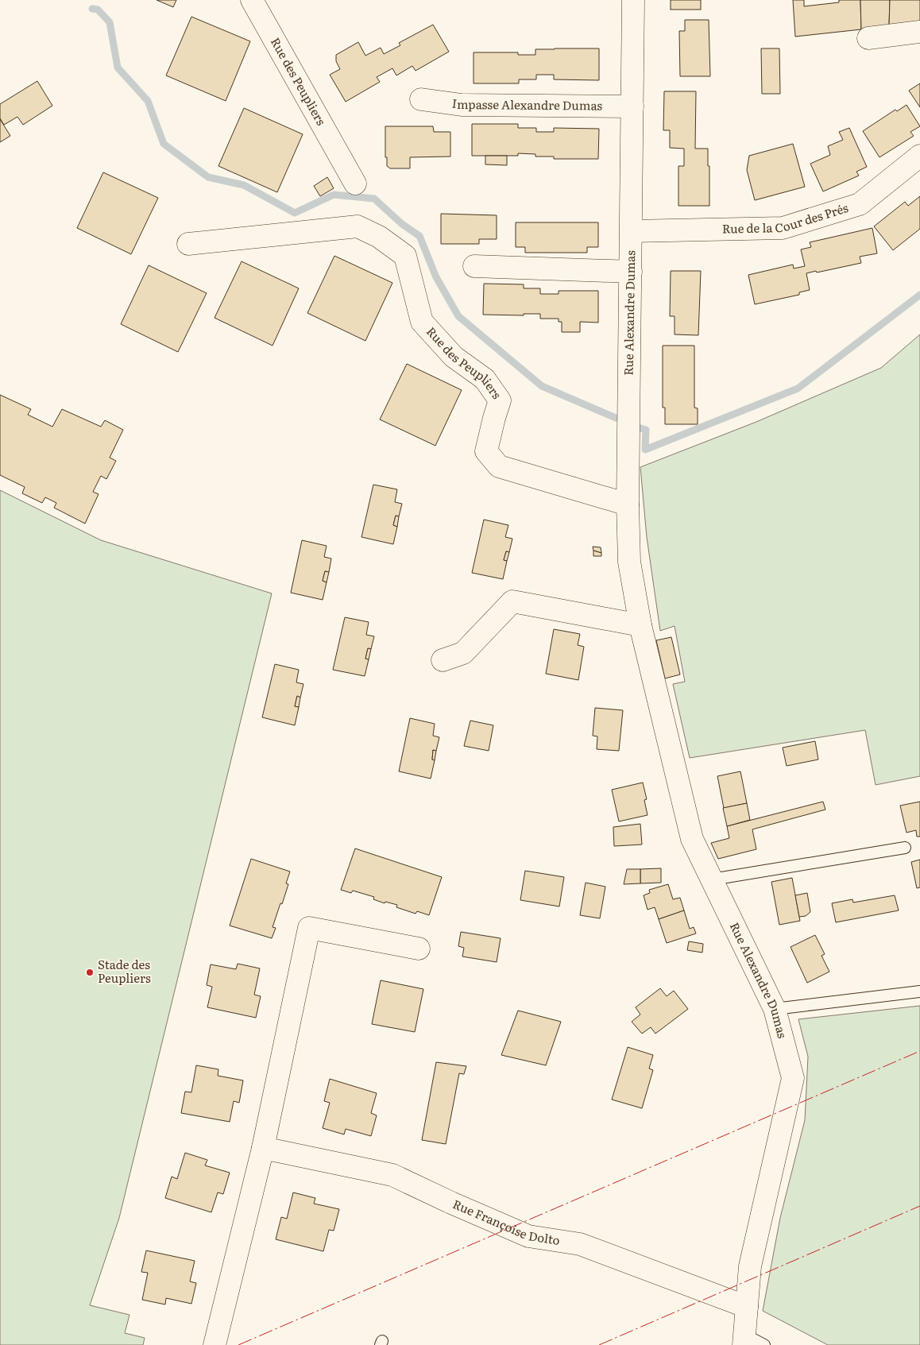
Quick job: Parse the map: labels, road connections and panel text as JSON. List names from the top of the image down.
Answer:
{
  "streets": {
    "street": [
      "Rue des Peupliers",
      "Impasse Alexandre Dumas",
      "Rue de la Cour des Prés",
      "Rue Alexandre Dumas",
      "Rue Françoise Dolto"
    ]
  },
  "crossings": [
    ["Rue des Peupliers", "Rue Alexandre Dumas"],
    ["Impasse Alexandre Dumas", "Rue Alexandre Dumas"],
    ["Rue de la Cour des Prés", "Rue Alexandre Dumas"],
    ["Rue Alexandre Dumas", "Rue Françoise Dolto"]
  ],
  "places": ["Stade des Peupliers"]
}
